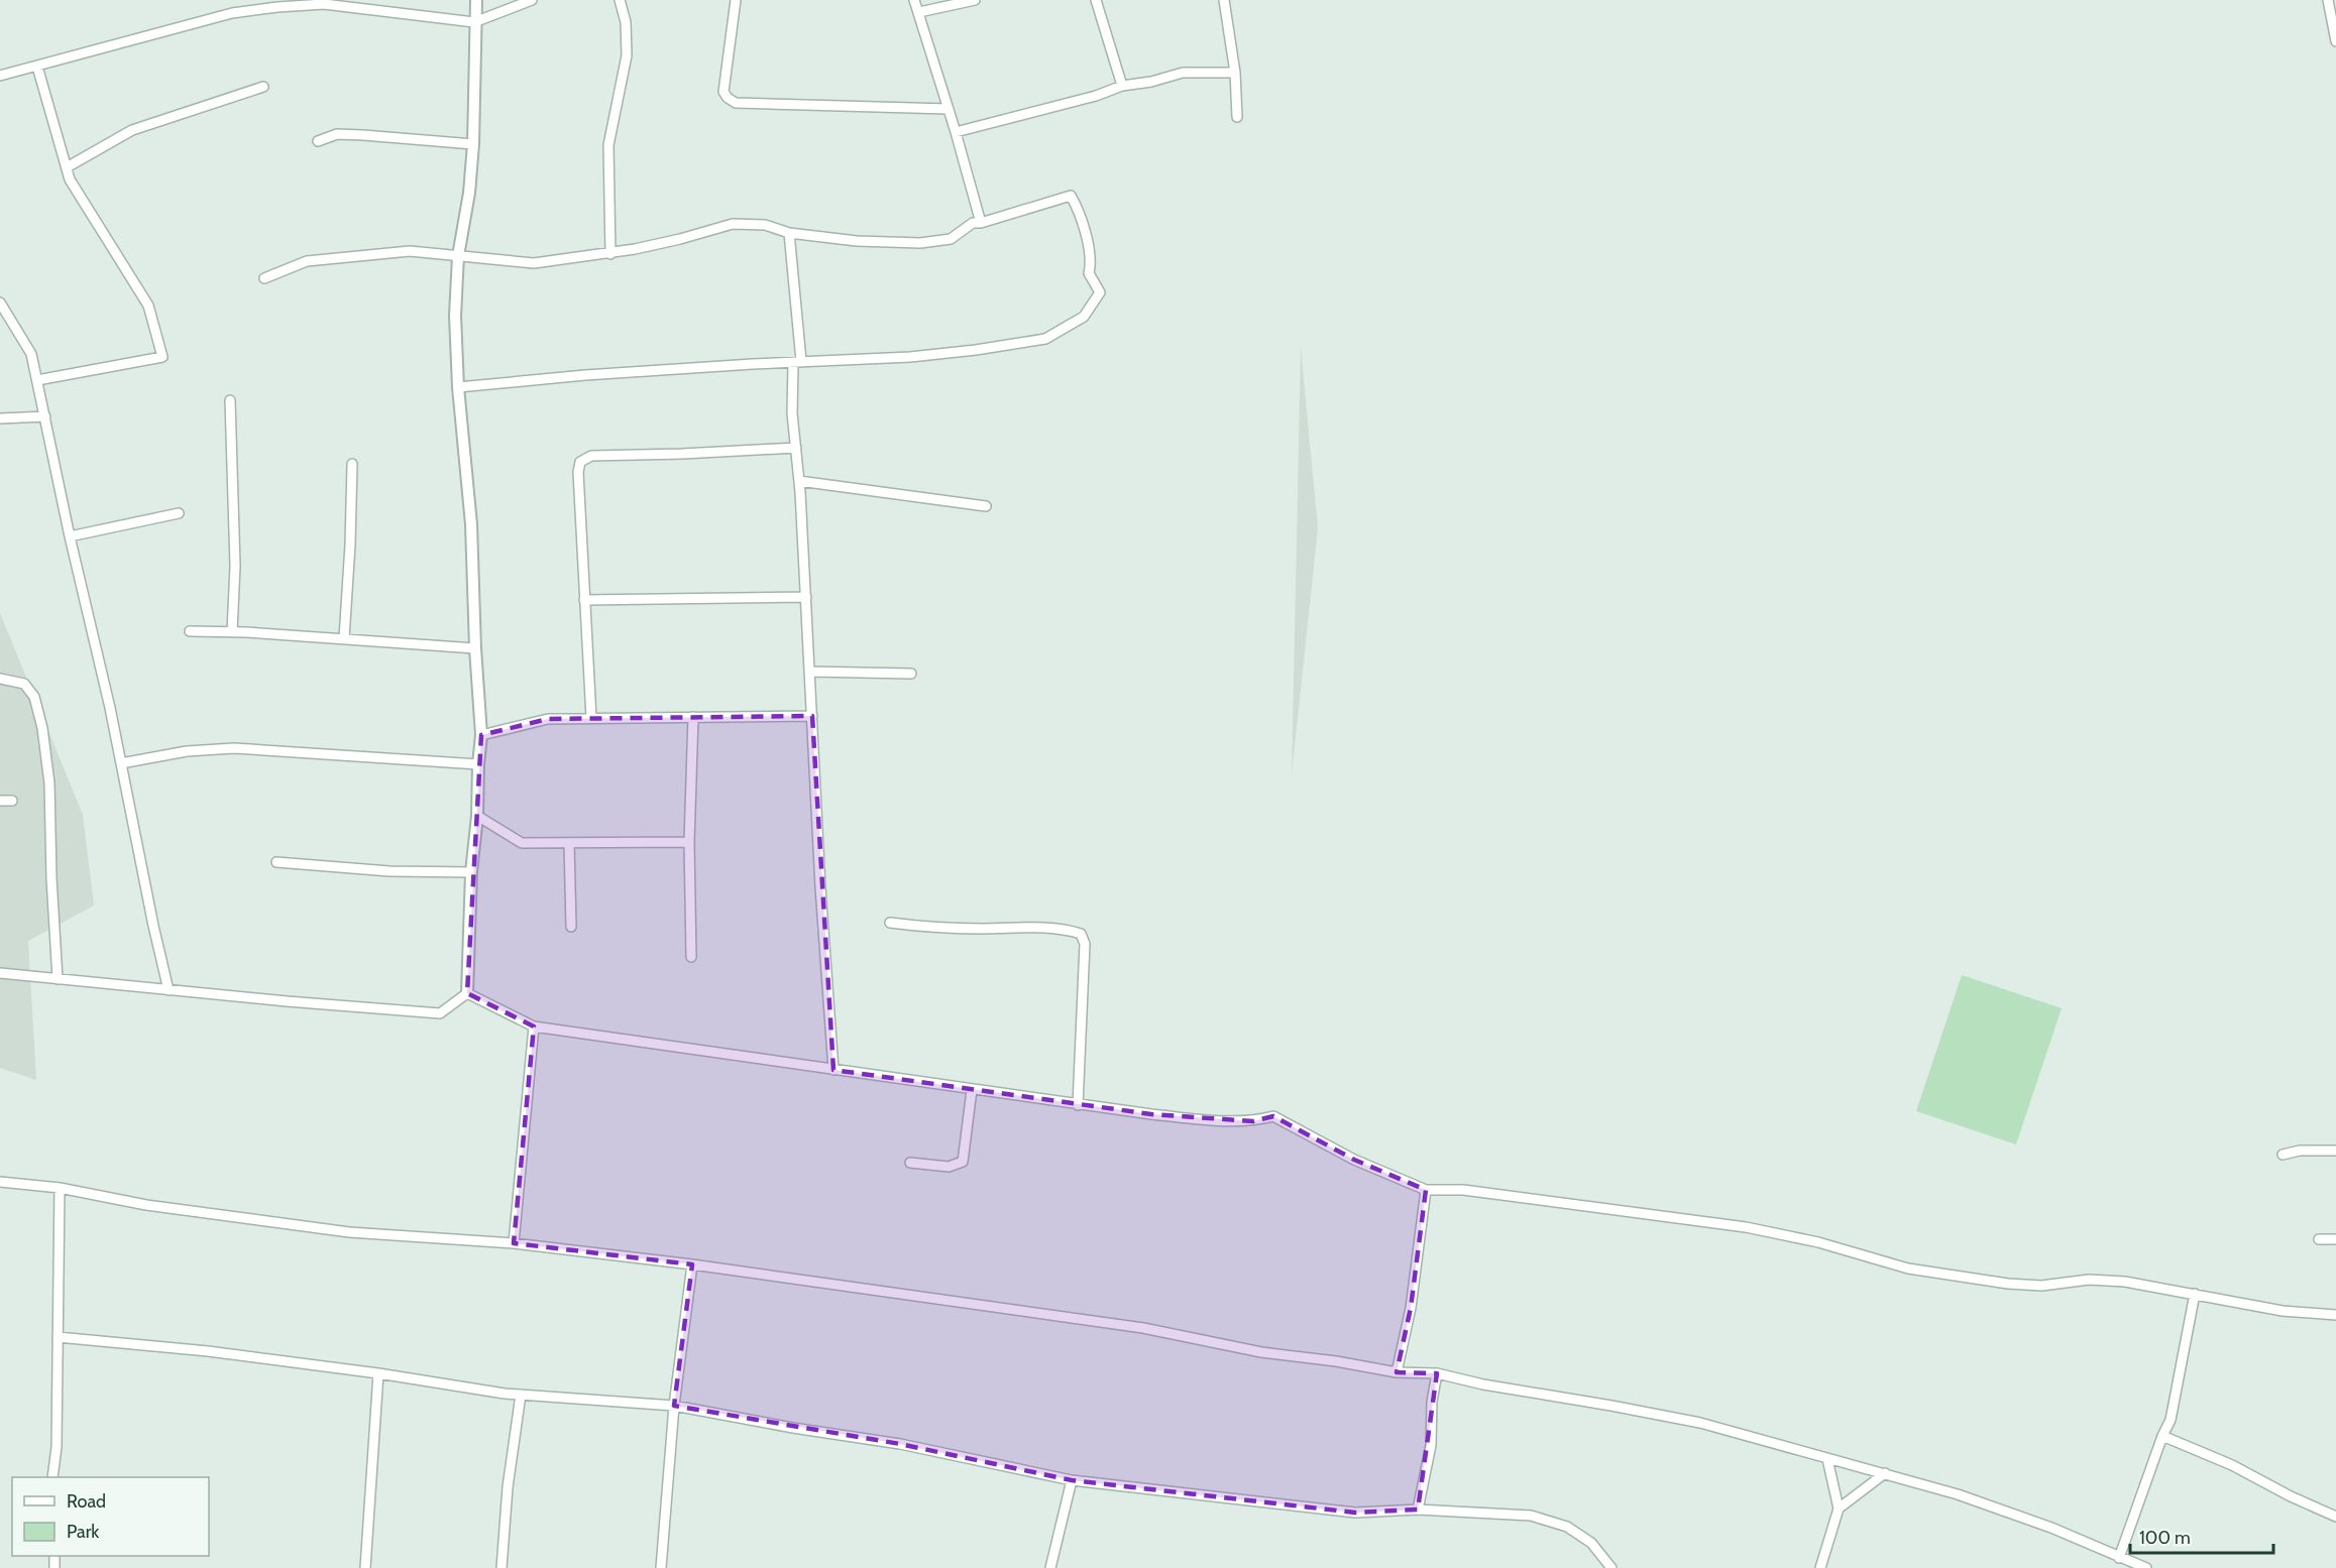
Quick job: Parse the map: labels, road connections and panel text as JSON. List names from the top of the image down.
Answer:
{
  "legend": ["Road", "Park"],
  "scale_bar": "100 m"
}
